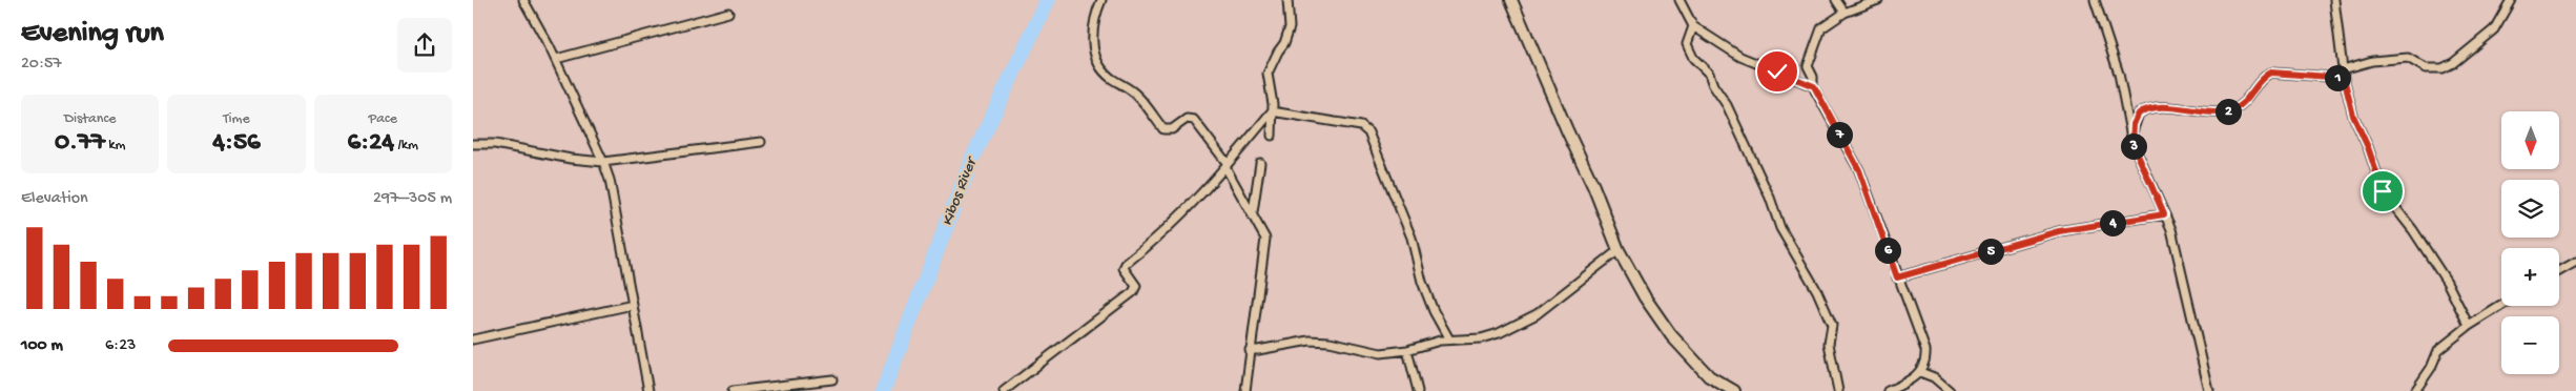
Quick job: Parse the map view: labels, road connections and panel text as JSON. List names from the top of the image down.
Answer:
{
  "water": ["Kibos River"],
  "north": "bottom",
  "page": {
    "heading": ["Evening run", "20:57"],
    "pins": [
      "1",
      "2",
      "7",
      "3",
      "4",
      "6",
      "5"
    ],
    "stats": [
      ["Distance", "0.77 km"],
      ["Time", "4:56"],
      ["Pace", "6:24 /km"]
    ],
    "map_buttons": ["+", "−"],
    "chart": ["Elevation", "297–305 m"],
    "list": [
      {
        "name": "100 m",
        "note": "6:23"
      }
    ]
  }
}
